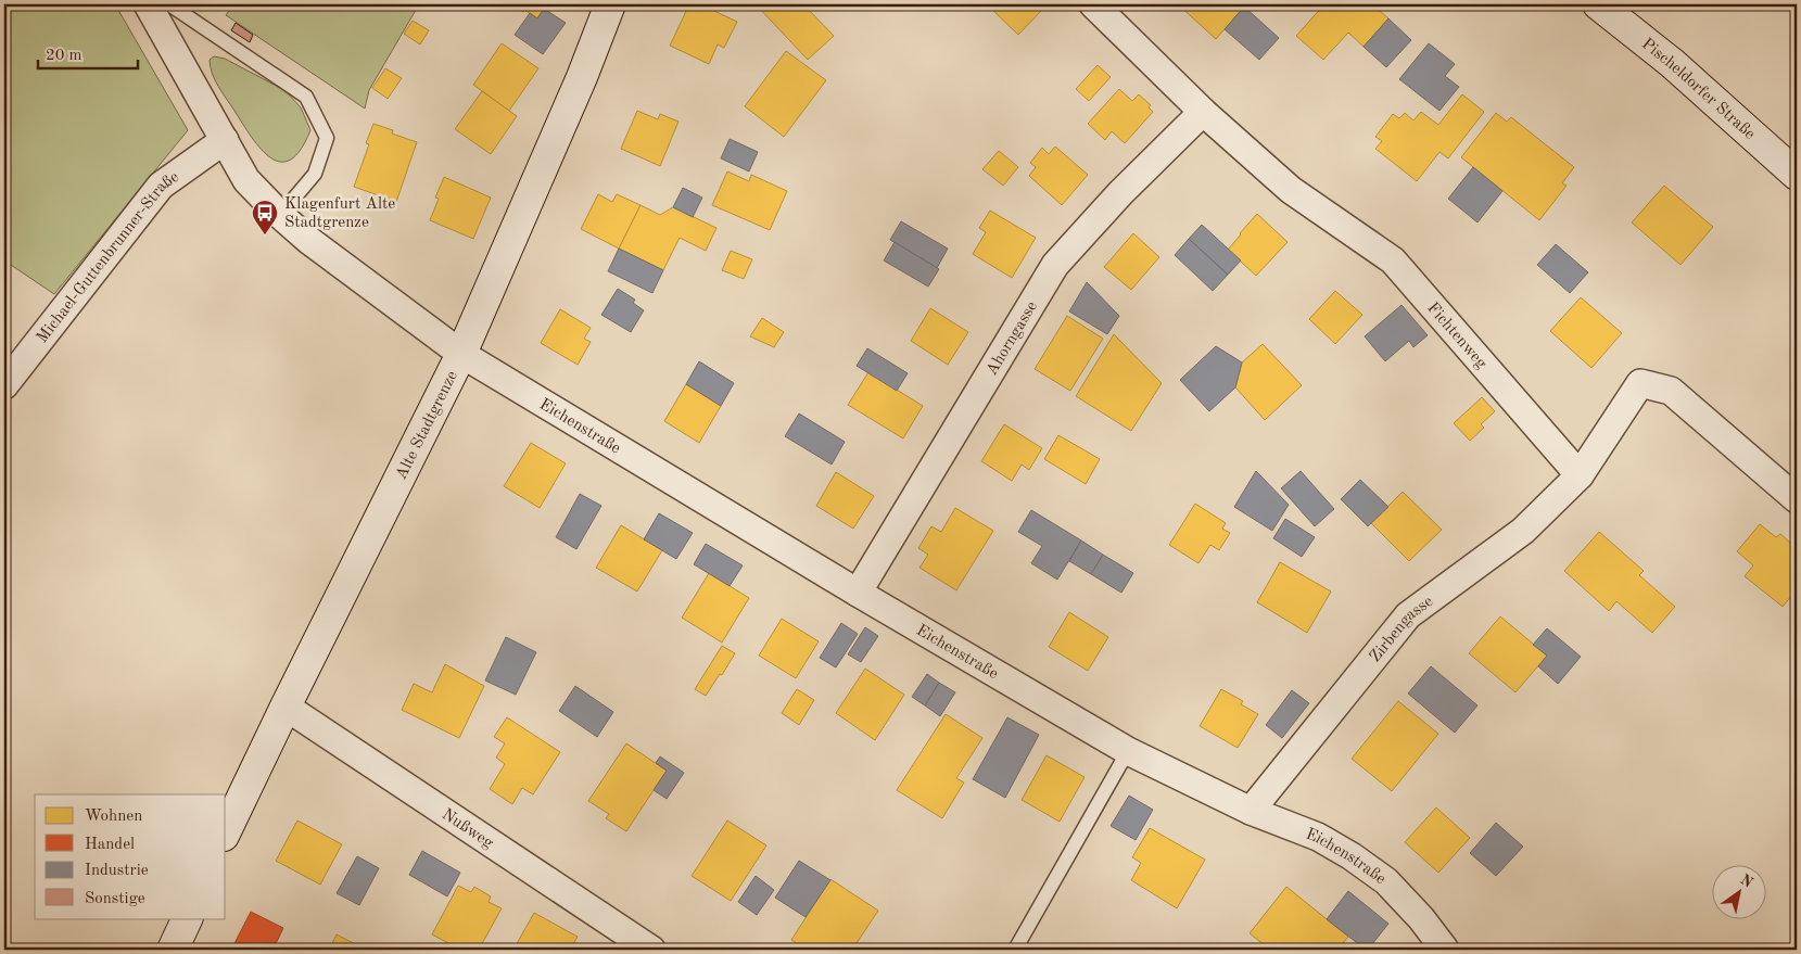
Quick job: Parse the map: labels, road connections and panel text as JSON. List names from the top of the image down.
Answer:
{
  "streets": {
    "street": [
      "Pischeldorfer Straße",
      "Michael-Guttenbrunner-Straße",
      "Fichtenweg",
      "Ahorngasse",
      "Alte Stadtgrenze",
      "Eichenstraße",
      "Zirbengasse",
      "Nußweg"
    ]
  },
  "crossings": [
    ["Michael-Guttenbrunner-Straße", "Eichenstraße"],
    ["Fichtenweg", "Ahorngasse"],
    ["Fichtenweg", "Zirbengasse"],
    ["Ahorngasse", "Eichenstraße"],
    ["Alte Stadtgrenze", "Eichenstraße"],
    ["Alte Stadtgrenze", "Nußweg"],
    ["Eichenstraße", "Zirbengasse"]
  ],
  "places": {
    "bus stop": ["Klagenfurt Alte Stadtgrenze"]
  },
  "legend": [
    "Wohnen",
    "Handel",
    "Industrie",
    "Sonstige"
  ],
  "scale_bar": "20 m",
  "north": "top right"
}
